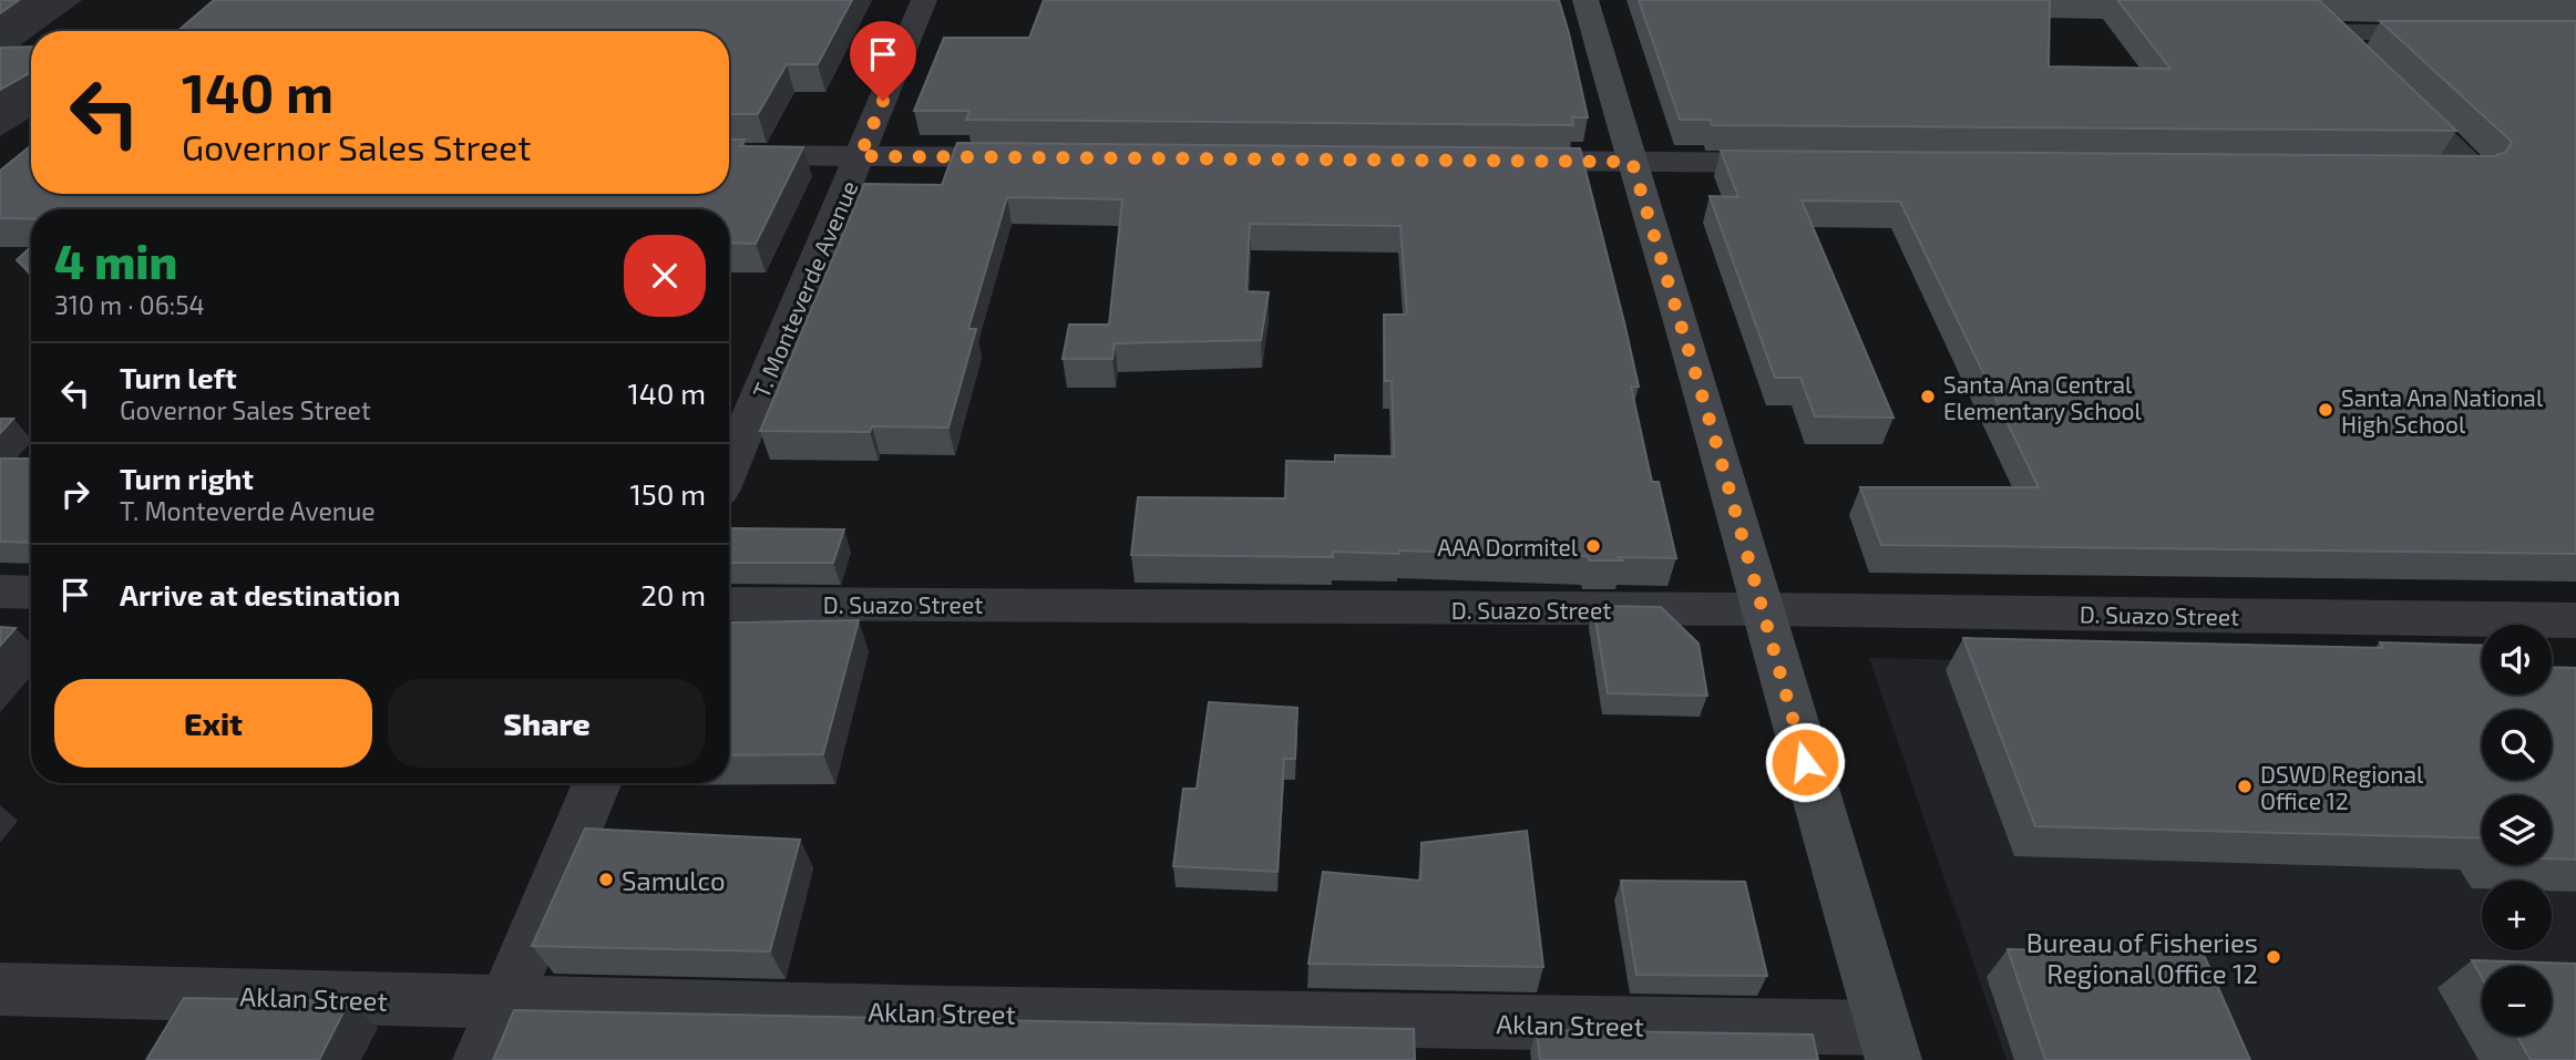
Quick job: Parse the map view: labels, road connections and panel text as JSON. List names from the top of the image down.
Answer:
{
  "streets": {
    "street": ["T. Monteverde Avenue", "D. Suazo Street", "Aklan Street"]
  },
  "places": [
    "Santa Ana Central Elementary School",
    "Santa Ana National High School",
    "AAA Dormitel",
    "DSWD Regional Office 12",
    "Samulco",
    "Bureau of Fisheries Regional Office 12"
  ],
  "page": {
    "turn": ["140 m", "Governor Sales Street"],
    "heading": ["4 min", "310 m · 06:54"],
    "list": [
      {
        "name": "Turn left",
        "note": "Governor Sales Street",
        "value": "140 m"
      },
      {
        "name": "Turn right",
        "note": "T. Monteverde Avenue",
        "value": "150 m"
      },
      {
        "name": "Arrive at destination",
        "value": "20 m"
      }
    ],
    "map_buttons": ["+", "−"],
    "buttons": ["Exit", "Share"]
  }
}
